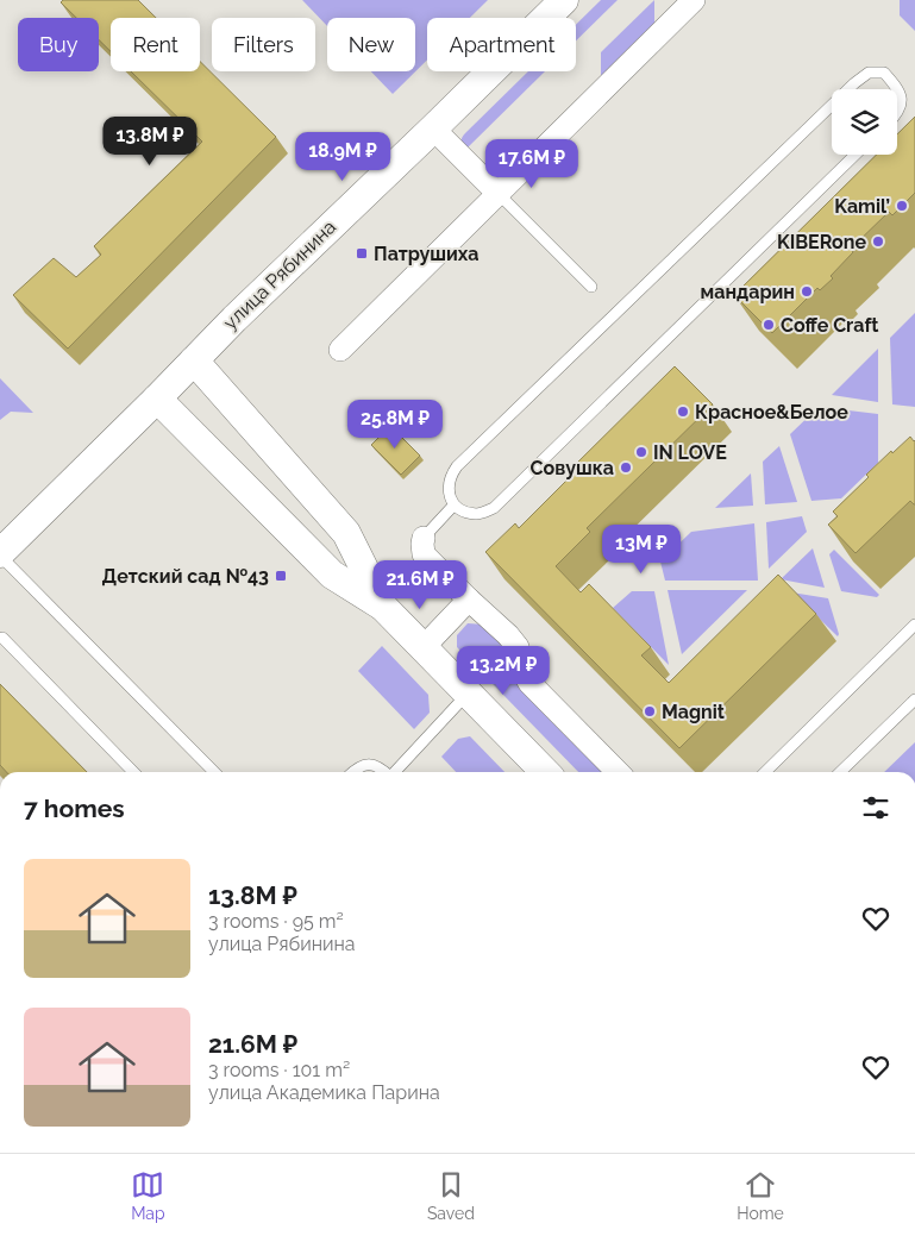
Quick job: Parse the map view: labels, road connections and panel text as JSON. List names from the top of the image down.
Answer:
{
  "streets": {
    "street": ["улица Рябинина"]
  },
  "places": {
    "other": [
      "Kamil’",
      "KIBERone",
      "мандарин",
      "Coffe Craft",
      "Красное&Белое",
      "IN LOVE",
      "Совушка",
      "Magnit"
    ],
    "transit": ["Патрушиха", "Детский сад №43"]
  },
  "page": {
    "chip": [
      "Buy",
      "Rent",
      "Filters",
      "New",
      "Apartment"
    ],
    "price": [
      "13.8M ₽",
      "18.9M ₽",
      "17.6M ₽",
      "25.8M ₽",
      "13M ₽",
      "21.6M ₽",
      "13.2M ₽"
    ],
    "heading": "7 homes",
    "list": [
      {
        "name": "13.8M ₽",
        "note": "3 rooms · 95 m² · улица Рябинина"
      },
      {
        "name": "21.6M ₽",
        "note": "3 rooms · 101 m² · улица Академика Парина"
      }
    ],
    "tabs": ["Map", "Saved", "Home"]
  }
}
